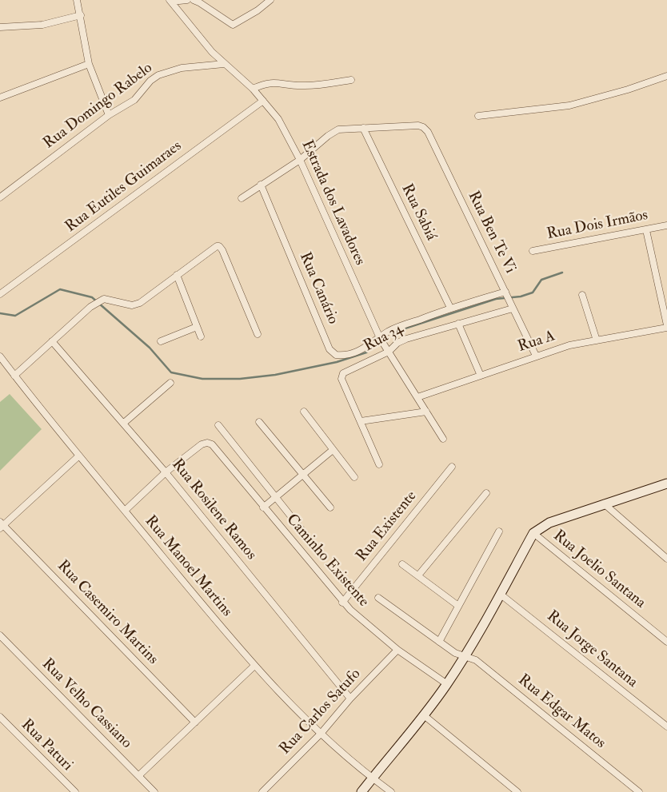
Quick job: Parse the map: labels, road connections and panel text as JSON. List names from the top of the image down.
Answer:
{
  "streets": {
    "street": [
      "Rua Domingo Rabelo",
      "Rua Eutiles Guimaraes",
      "Estrada dos Lavadores",
      "Rua Sabiá",
      "Rua Dois Irmãos",
      "Rua Ben Te Vi",
      "Rua Canário",
      "Rua 34",
      "Rua A",
      "Rua Rosilene Ramos",
      "Rua Existente",
      "Caminho Existente",
      "Rua Manoel Martins",
      "Rua Joelio Santana",
      "Rua Casemiro Martins",
      "Rua Jorge Santana",
      "Rua Velho Cassiano",
      "Rua Carlos Satufo",
      "Rua Edgar Matos",
      "Rua Paturi"
    ]
  },
  "crossings": [
    ["Rua Domingo Rabelo", "Estrada dos Lavadores"],
    ["Rua Eutiles Guimaraes", "Estrada dos Lavadores"],
    ["Estrada dos Lavadores", "Rua Canário"],
    ["Estrada dos Lavadores", "Rua 34"],
    ["Estrada dos Lavadores", "Rua A"],
    ["Rua Sabiá", "Rua Ben Te Vi"],
    ["Rua Sabiá", "Rua Canário"],
    ["Rua Ben Te Vi", "Rua 34"],
    ["Rua Ben Te Vi", "Rua A"],
    ["Rua Rosilene Ramos", "Caminho Existente"],
    ["Rua Rosilene Ramos", "Rua Carlos Satufo"],
    ["Rua Existente", "Caminho Existente"],
    ["Caminho Existente", "Rua Carlos Satufo"],
    ["Rua Manoel Martins", "Rua Carlos Satufo"]
  ]
}
